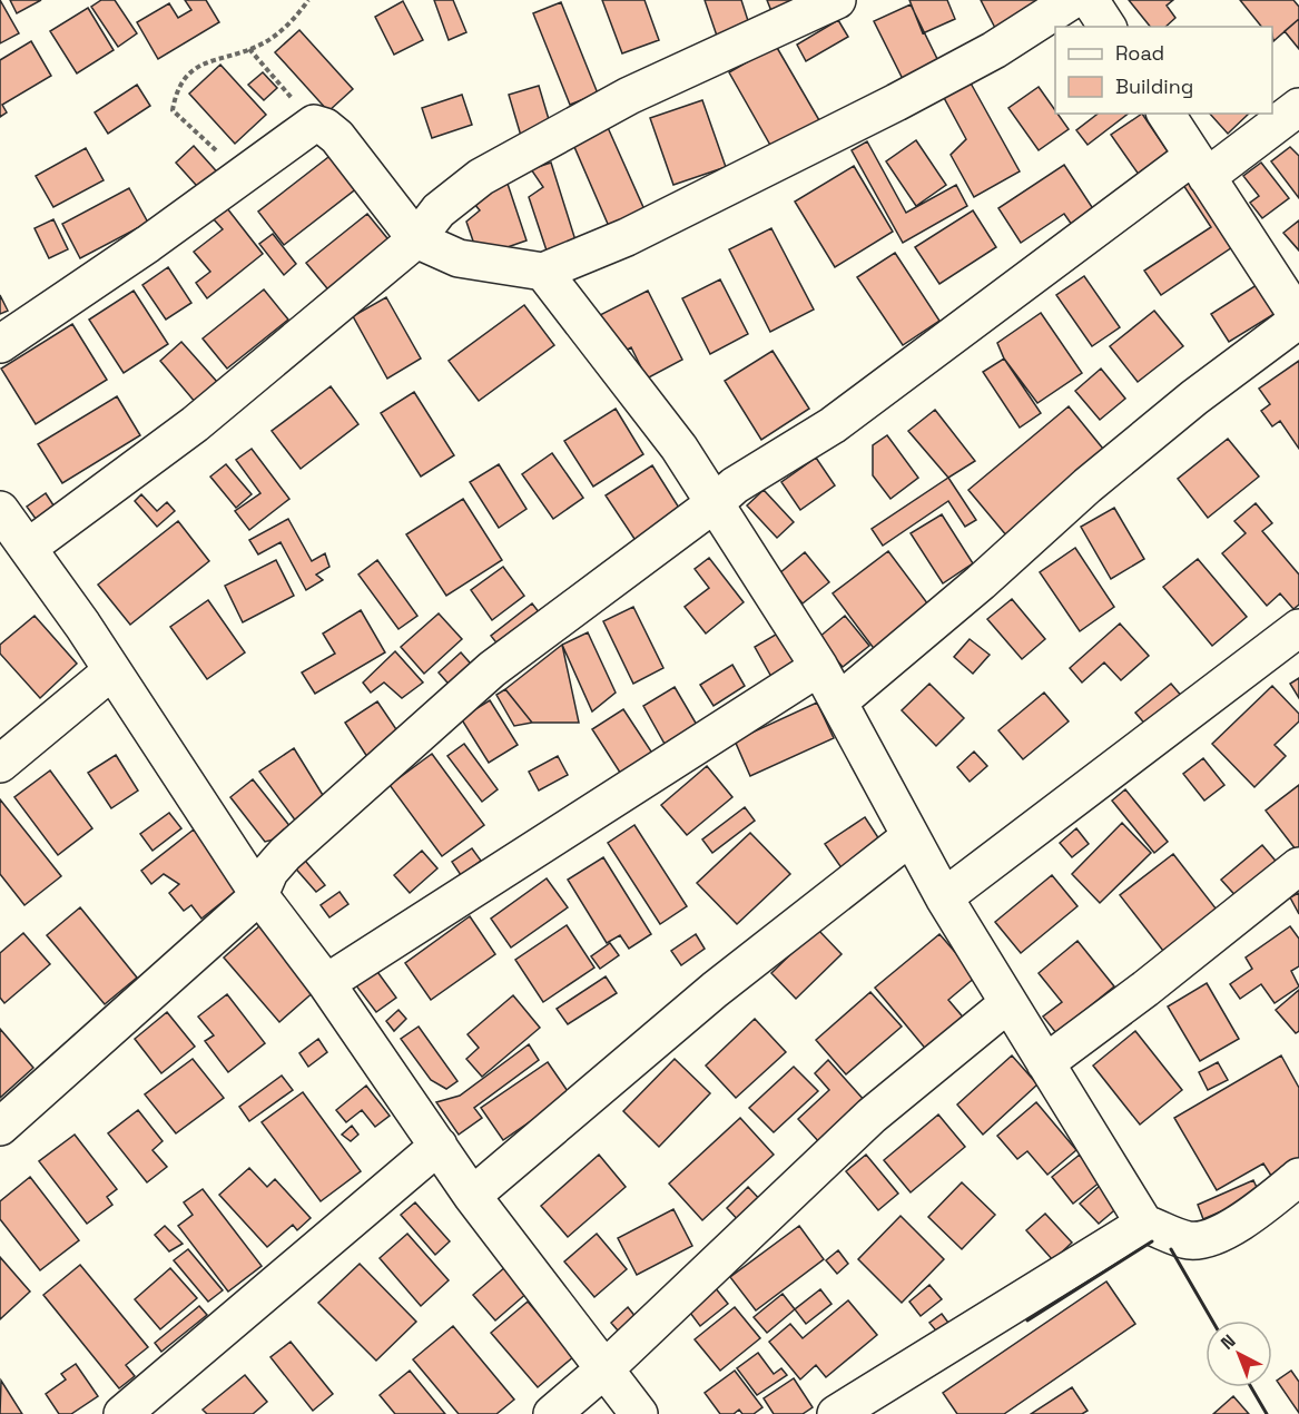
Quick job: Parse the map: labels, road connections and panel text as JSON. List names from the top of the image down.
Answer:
{
  "legend": ["Road", "Building"],
  "north": "top left"
}
